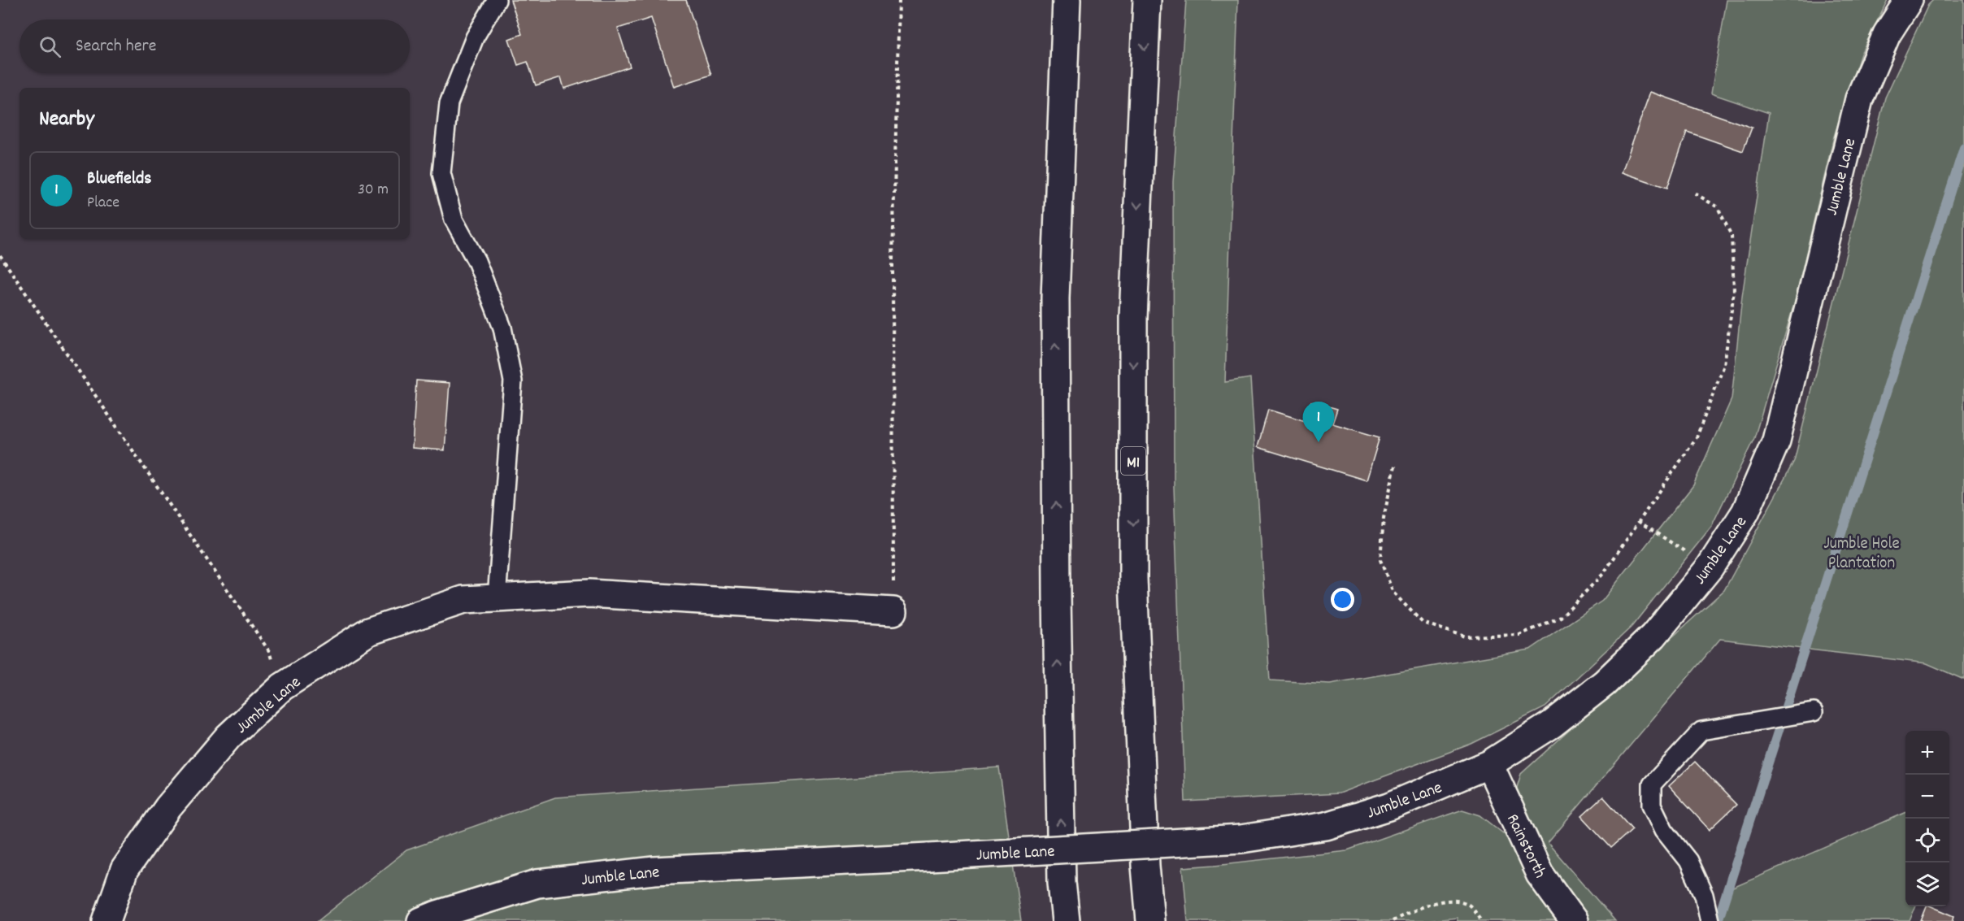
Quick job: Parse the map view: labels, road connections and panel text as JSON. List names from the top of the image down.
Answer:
{
  "streets": {
    "main road": ["Jumble Lane", "M1", "Rainstorth"]
  },
  "crossings": [
    ["Jumble Lane", "Rainstorth"]
  ],
  "parks": ["Jumble Hole Plantation"],
  "page": {
    "search": "Search here",
    "heading": "Nearby",
    "list": [
      {
        "mark": "1",
        "name": "Bluefields",
        "note": "Place",
        "value": "30 m"
      }
    ],
    "pins": "1",
    "map_buttons": ["+", "−"]
  }
}
